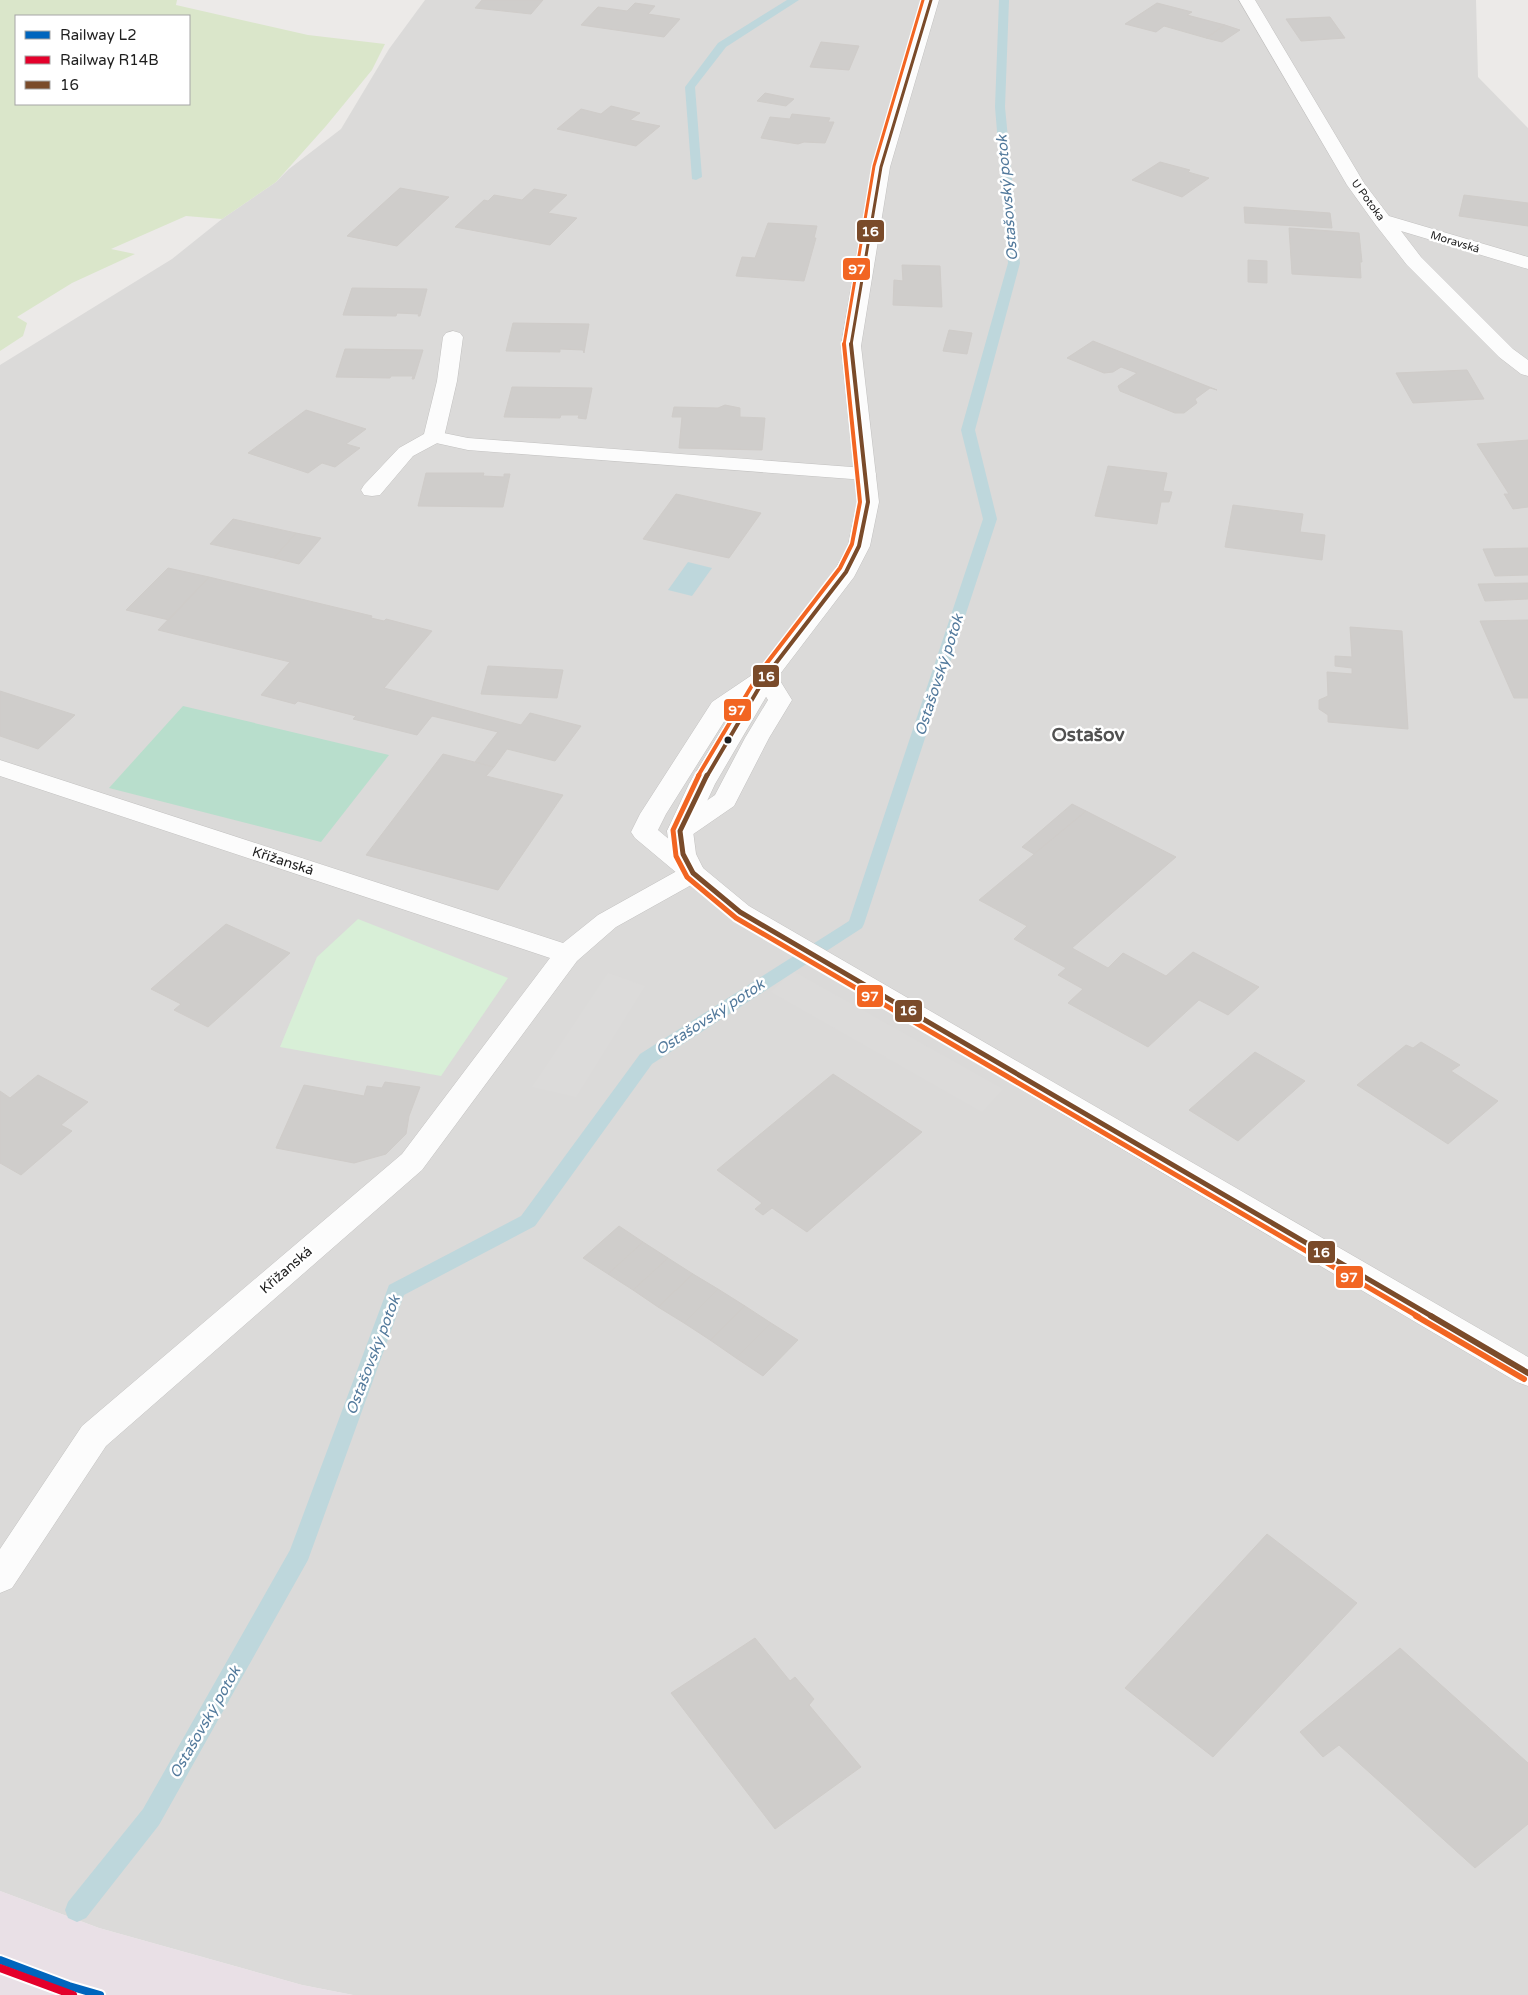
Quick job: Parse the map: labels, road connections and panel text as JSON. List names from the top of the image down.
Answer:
{
  "streets": {
    "street": ["U Potoka", "Moravská", "Křižanská"]
  },
  "crossings": [
    ["U Potoka", "Moravská"]
  ],
  "districts": ["Ostašov"],
  "water": ["Ostašovský potok"],
  "lines": [
    "transit line 16",
    "transit line 97",
    "rail line L2",
    "rail line R14B"
  ],
  "legend": ["Railway L2", "Railway R14B", "16"]
}
